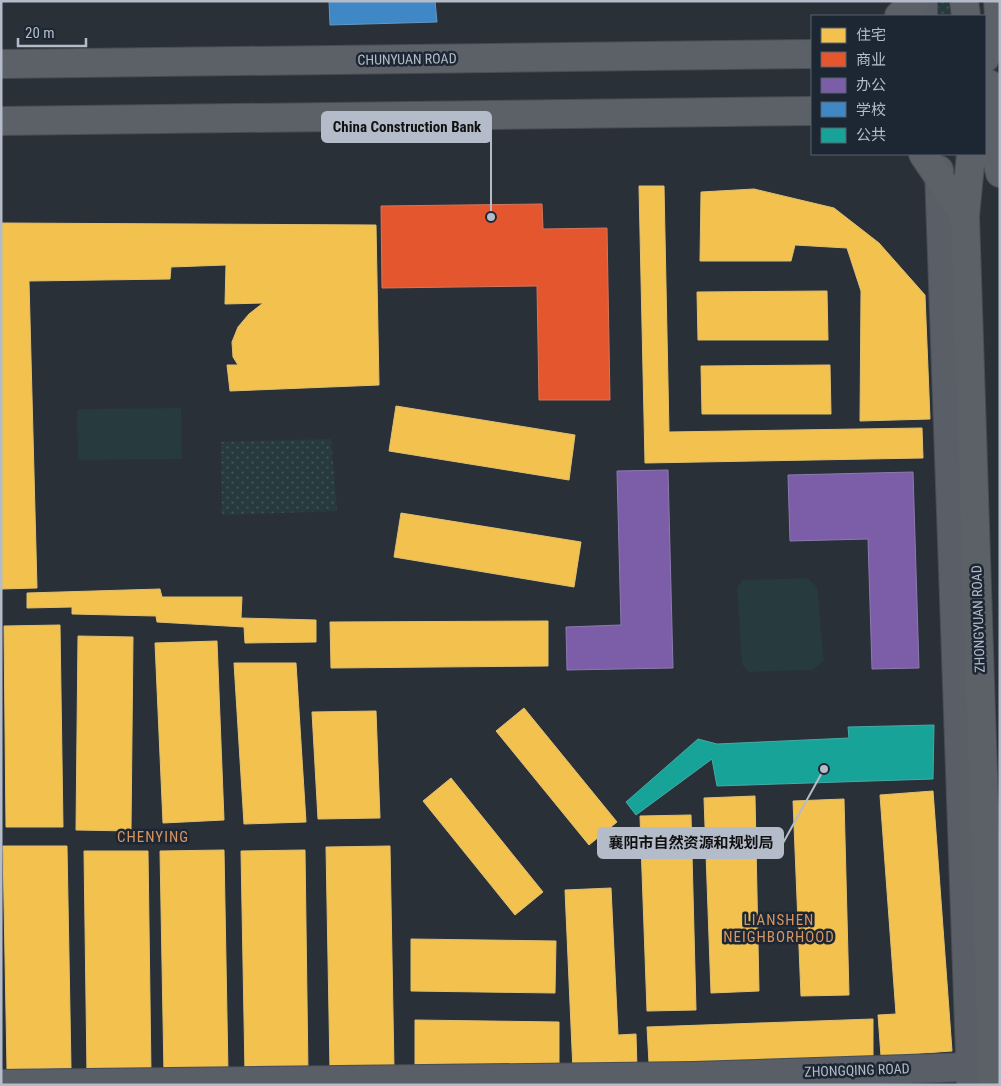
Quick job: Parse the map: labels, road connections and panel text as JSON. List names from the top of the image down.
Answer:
{
  "streets": {
    "main road": ["CHUNYUAN ROAD", "ZHONGYUAN ROAD"],
    "street": ["ZHONGQING ROAD"]
  },
  "crossings": [
    ["ZHONGYUAN ROAD", "ZHONGQING ROAD"]
  ],
  "districts": ["CHENYING", "LIANSHEN NEIGHBORHOOD"],
  "places": ["China Construction Bank", "襄阳市自然资源和规划局"],
  "legend": [
    "住宅",
    "商业",
    "办公",
    "学校",
    "公共"
  ],
  "scale_bar": "20 m"
}
